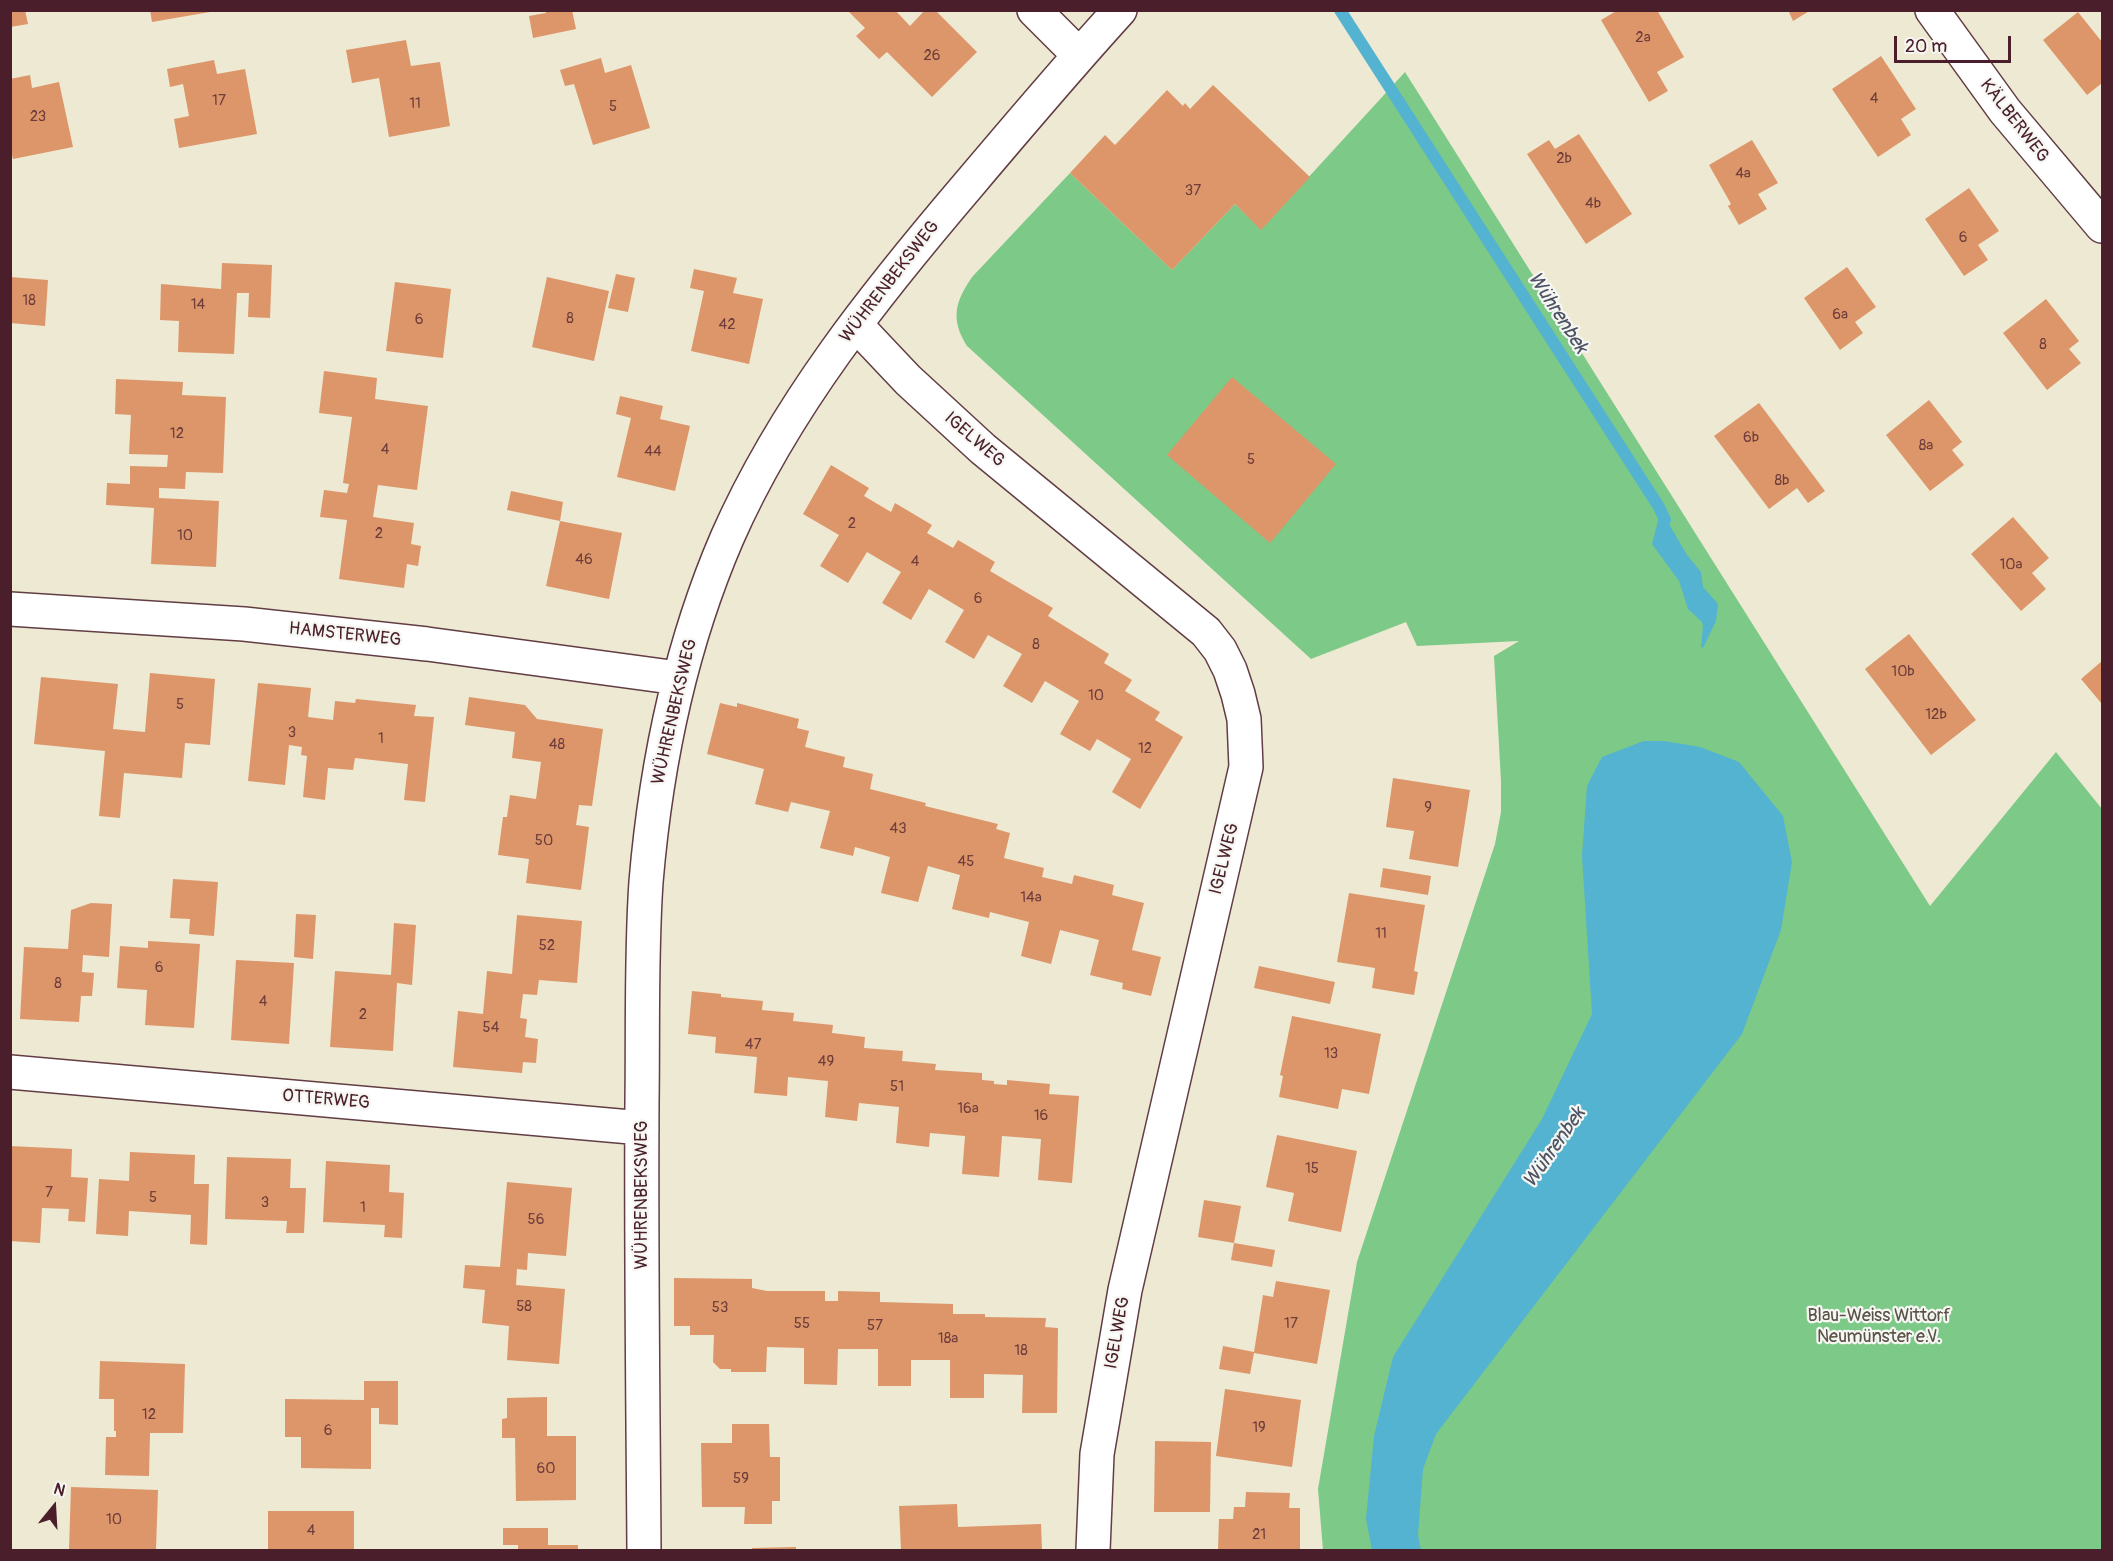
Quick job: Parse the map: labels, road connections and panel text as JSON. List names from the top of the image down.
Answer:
{
  "streets": {
    "street": [
      "KÄLBERWEG",
      "WÜHRENBEKSWEG",
      "IGELWEG",
      "HAMSTERWEG",
      "OTTERWEG"
    ]
  },
  "crossings": [
    ["WÜHRENBEKSWEG", "IGELWEG"],
    ["WÜHRENBEKSWEG", "HAMSTERWEG"],
    ["WÜHRENBEKSWEG", "OTTERWEG"]
  ],
  "water": ["Wührenbek"],
  "parks": ["Blau-Weiss Wittorf Neumünster e.V."],
  "house_numbers": [
    "2a",
    "26",
    "4",
    "17",
    "11",
    "5",
    "23",
    "2b",
    "4a",
    "37",
    "4b",
    "6",
    "18",
    "14",
    "6a",
    "8",
    "6",
    "42",
    "8",
    "12",
    "6b",
    "8a",
    "4",
    "44",
    "5",
    "8b",
    "2",
    "2",
    "10",
    "46",
    "4",
    "10a",
    "6",
    "8",
    "10b",
    "10",
    "5",
    "12b",
    "3",
    "1",
    "48",
    "12",
    "9",
    "43",
    "50",
    "45",
    "14a",
    "11",
    "52",
    "6",
    "8",
    "4",
    "2",
    "54",
    "47",
    "13",
    "49",
    "51",
    "16a",
    "16",
    "15",
    "7",
    "5",
    "3",
    "1",
    "56",
    "58",
    "53",
    "55",
    "17",
    "57",
    "18a",
    "18",
    "12",
    "19",
    "6",
    "60",
    "59",
    "10",
    "4",
    "21"
  ],
  "scale_bar": "20 m",
  "north": "top"
}
